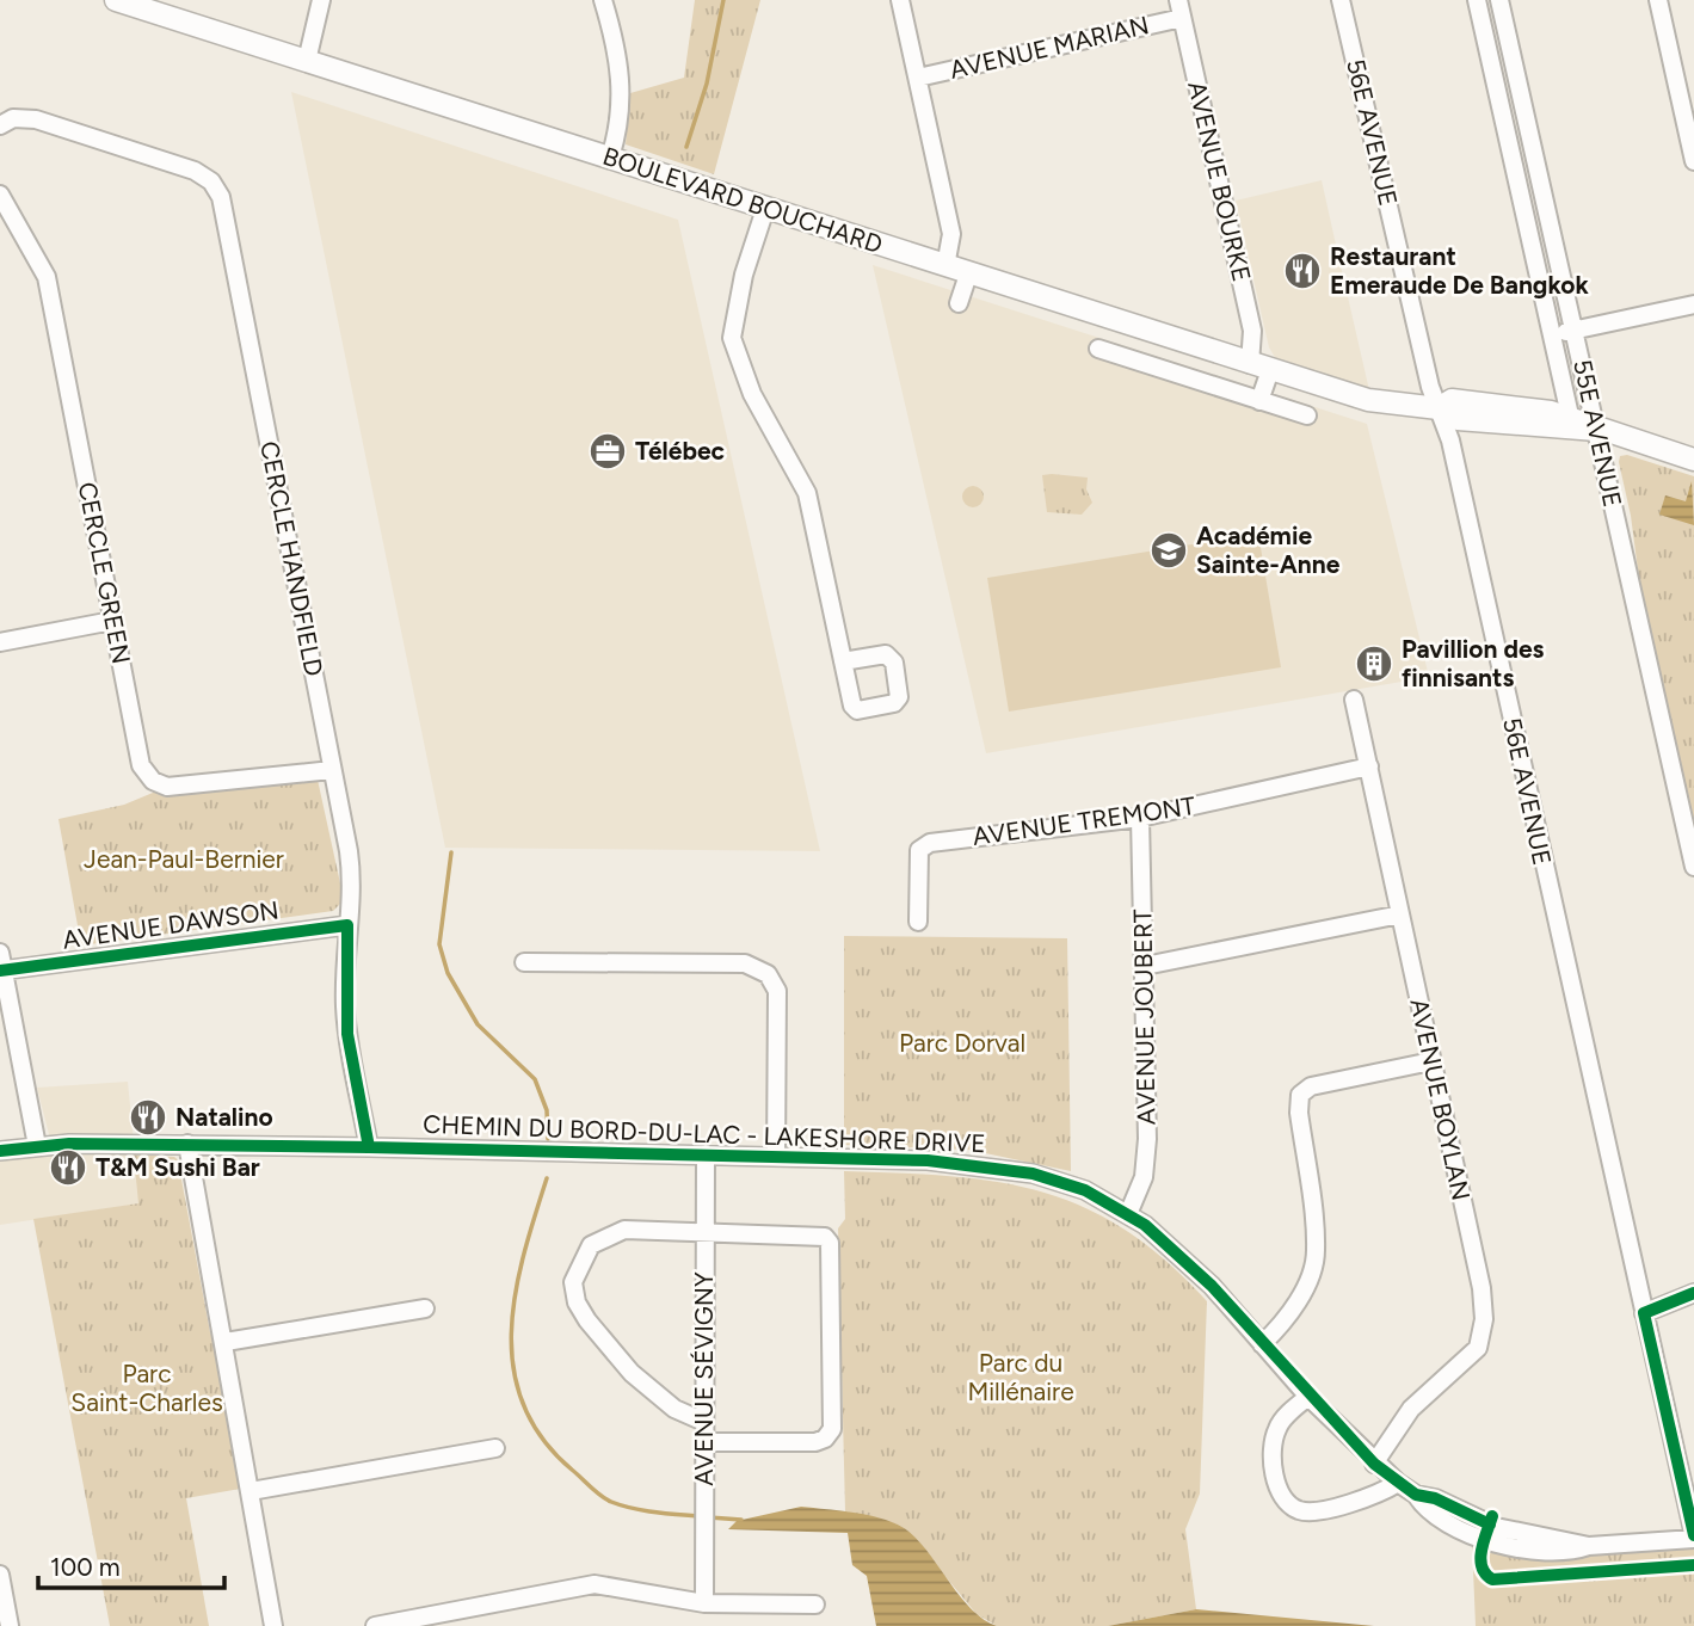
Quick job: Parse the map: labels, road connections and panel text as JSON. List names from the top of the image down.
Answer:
{
  "streets": {
    "main road": ["BOULEVARD BOUCHARD"],
    "street": [
      "AVENUE MARIAN",
      "56E AVENUE",
      "AVENUE BOURKE",
      "55E AVENUE",
      "CERCLE HANDFIELD",
      "CERCLE GREEN",
      "AVENUE TREMONT",
      "AVENUE DAWSON",
      "AVENUE JOUBERT",
      "AVENUE BOYLAN",
      "CHEMIN DU BORD-DU-LAC - LAKESHORE DRIVE",
      "AVENUE SÉVIGNY"
    ]
  },
  "crossings": [
    ["AVENUE MARIAN", "AVENUE BOURKE"],
    ["56E AVENUE", "BOULEVARD BOUCHARD"],
    ["56E AVENUE", "CHEMIN DU BORD-DU-LAC - LAKESHORE DRIVE"],
    ["AVENUE BOURKE", "BOULEVARD BOUCHARD"],
    ["BOULEVARD BOUCHARD", "55E AVENUE"],
    ["CERCLE HANDFIELD", "CERCLE GREEN"],
    ["CERCLE HANDFIELD", "AVENUE DAWSON"],
    ["CERCLE HANDFIELD", "CHEMIN DU BORD-DU-LAC - LAKESHORE DRIVE"],
    ["AVENUE TREMONT", "AVENUE JOUBERT"],
    ["AVENUE TREMONT", "AVENUE BOYLAN"],
    ["AVENUE JOUBERT", "CHEMIN DU BORD-DU-LAC - LAKESHORE DRIVE"],
    ["AVENUE BOYLAN", "CHEMIN DU BORD-DU-LAC - LAKESHORE DRIVE"],
    ["CHEMIN DU BORD-DU-LAC - LAKESHORE DRIVE", "AVENUE SÉVIGNY"]
  ],
  "parks": [
    "Jean-Paul-Bernier",
    "Parc Dorval",
    "Parc du Millénaire",
    "Parc Saint-Charles"
  ],
  "places": {
    "restaurant": ["Restaurant Emeraude De Bangkok", "Natalino", "T&M Sushi Bar"],
    "office": ["Télébec"],
    "school or university": ["Académie Sainte-Anne"],
    "building": ["Pavillion des finnisants"]
  },
  "scale_bar": "100 m"
}
